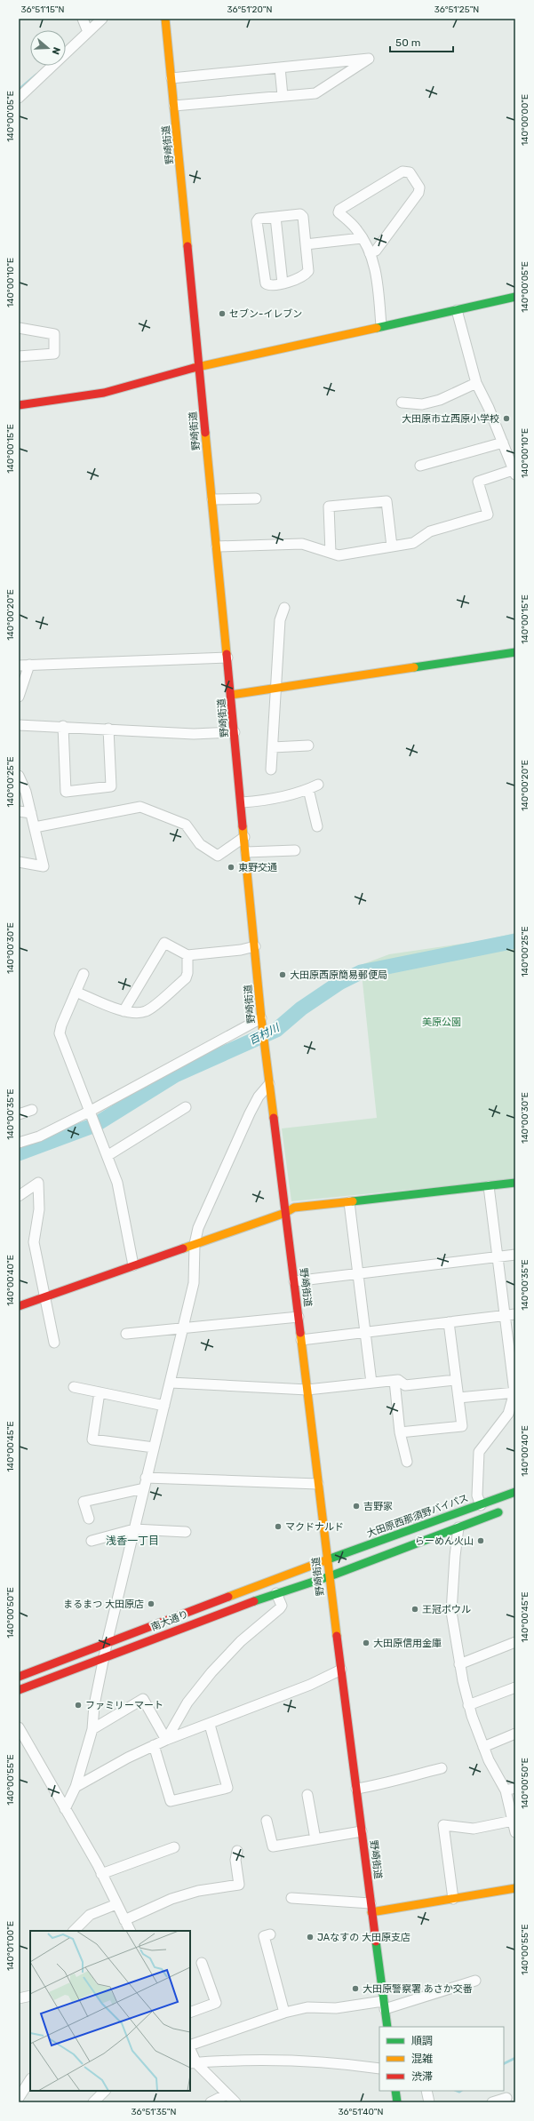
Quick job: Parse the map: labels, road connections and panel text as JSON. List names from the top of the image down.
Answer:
{
  "streets": {
    "main road": ["野崎街道", "大田原西那須野バイパス", "南大通り"]
  },
  "crossings": [
    ["野崎街道", "大田原西那須野バイパス"],
    ["野崎街道", "南大通り"],
    ["大田原西那須野バイパス", "南大通り"]
  ],
  "districts": ["浅香一丁目"],
  "water": ["百村川"],
  "parks": ["美原公園"],
  "places": [
    "セブン-イレブン",
    "大田原市立西原小学校",
    "東野交通",
    "大田原西原簡易郵便局",
    "吉野家",
    "マクドナルド",
    "らーめん火山",
    "まるまつ 大田原店",
    "王冠ボウル",
    "大田原信用金庫",
    "ファミリーマート",
    "JAなすの 大田原支店",
    "大田原警察署 あさか交番"
  ],
  "legend": ["順調", "混雑", "渋滞"],
  "scale_bar": "50 m",
  "north": "right",
  "coordinates": [
    "36°51'15\"N",
    "36°51'20\"N",
    "36°51'25\"N",
    "140°00'05\"E",
    "140°00'00\"E",
    "140°00'10\"E",
    "140°00'15\"E",
    "140°00'20\"E",
    "140°00'25\"E",
    "140°00'30\"E",
    "140°00'35\"E",
    "140°00'40\"E",
    "140°00'45\"E",
    "140°00'50\"E",
    "140°00'55\"E",
    "140°01'00\"E",
    "36°51'35\"N",
    "36°51'40\"N"
  ]
}
